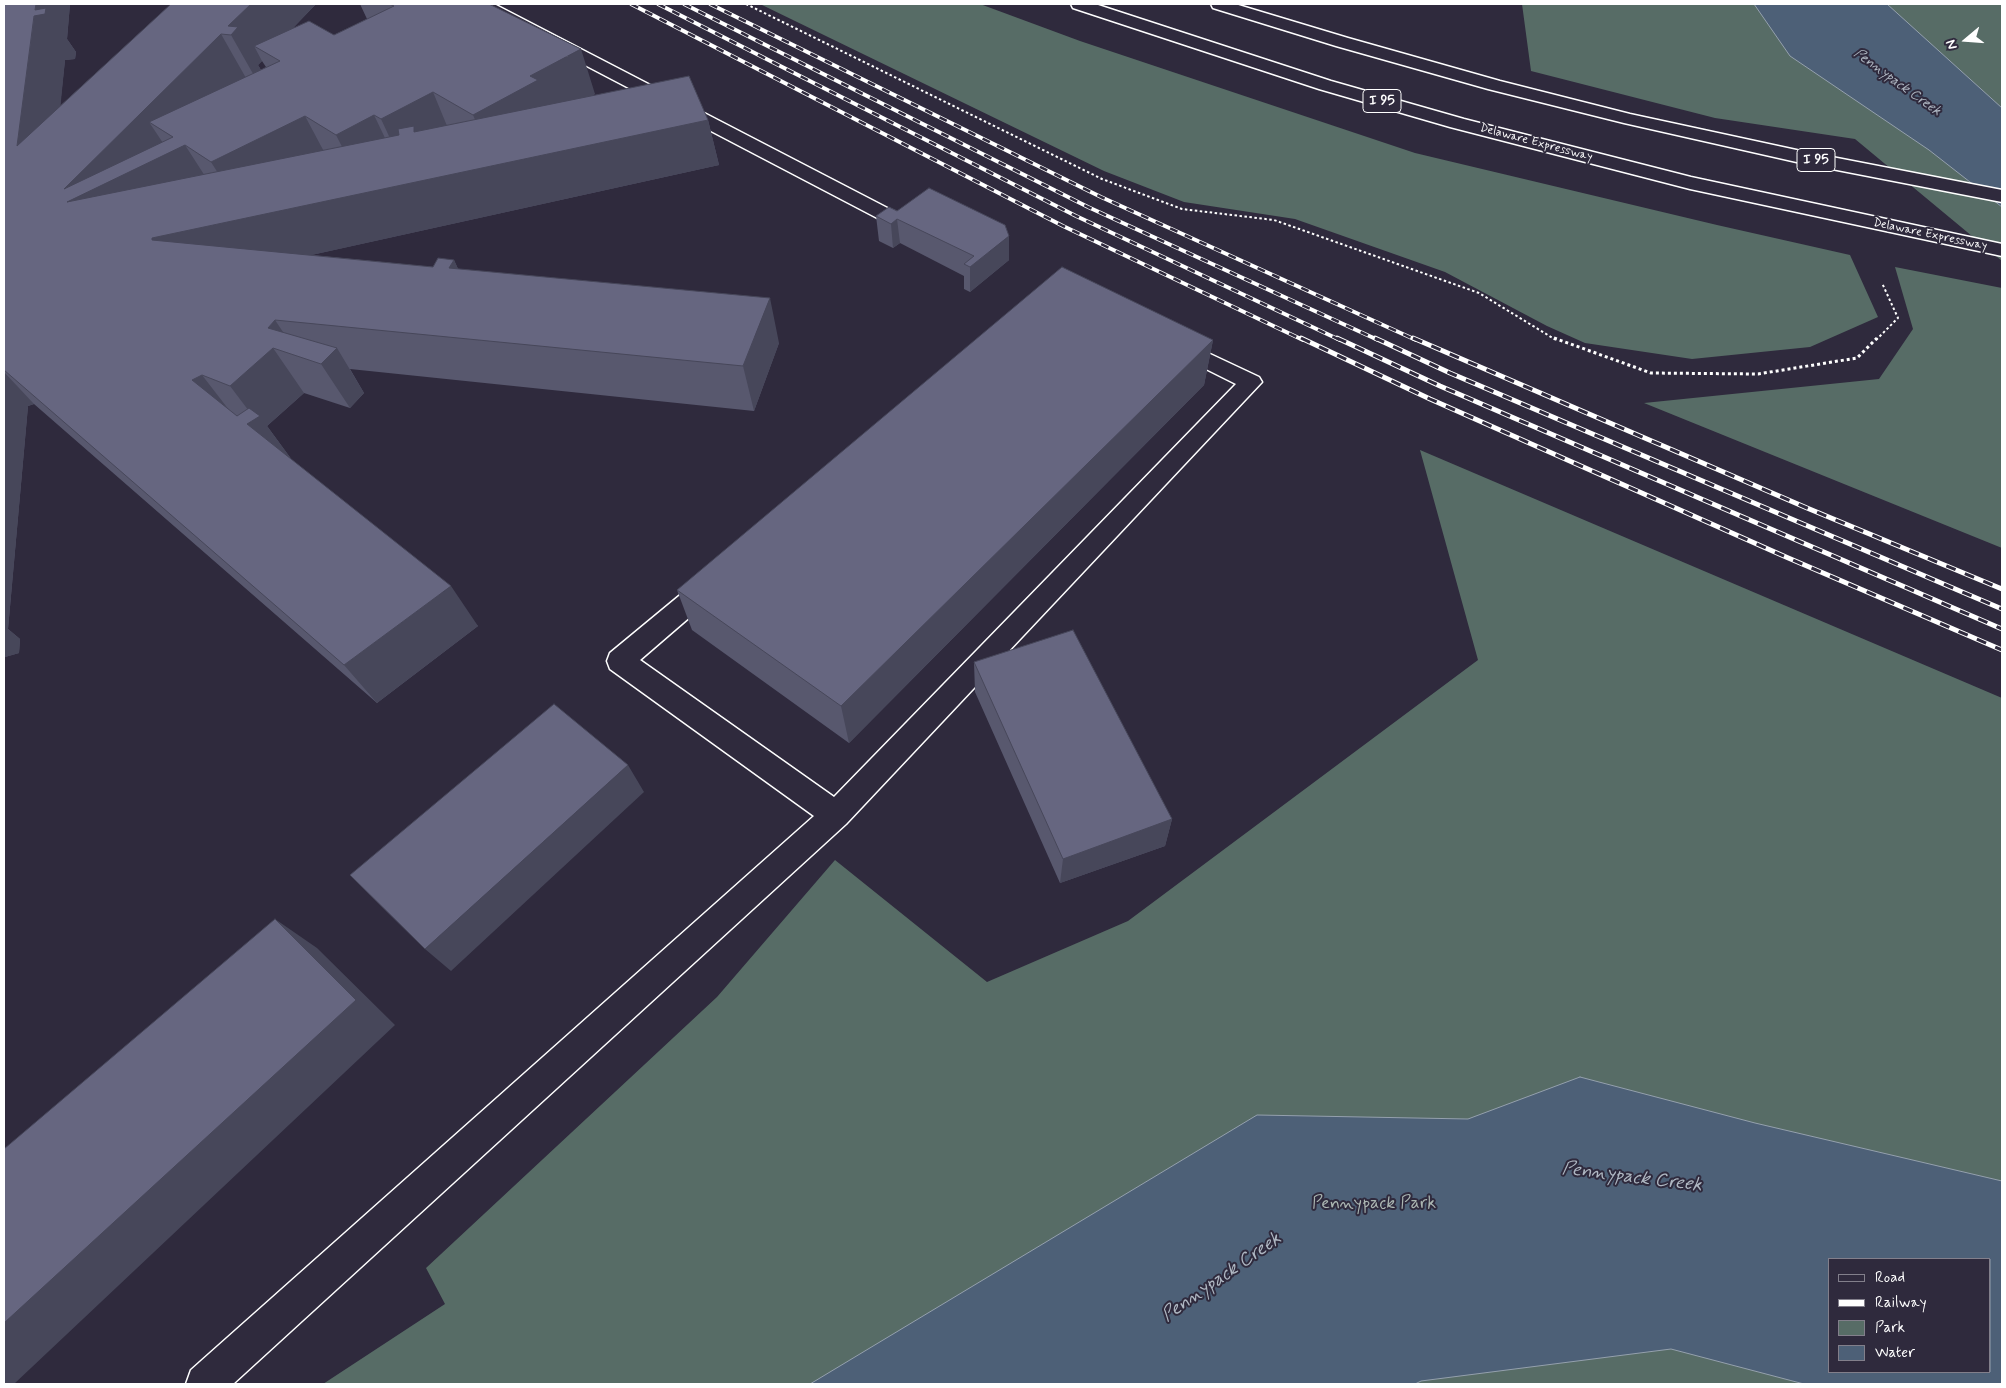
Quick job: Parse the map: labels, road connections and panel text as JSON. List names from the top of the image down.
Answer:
{
  "streets": {
    "main road": ["I 95", "Delaware Expressway"]
  },
  "water": ["Pennypack Creek"],
  "parks": ["Pennypack Park"],
  "legend": [
    "Road",
    "Railway",
    "Park",
    "Water"
  ],
  "north": "left"
}
